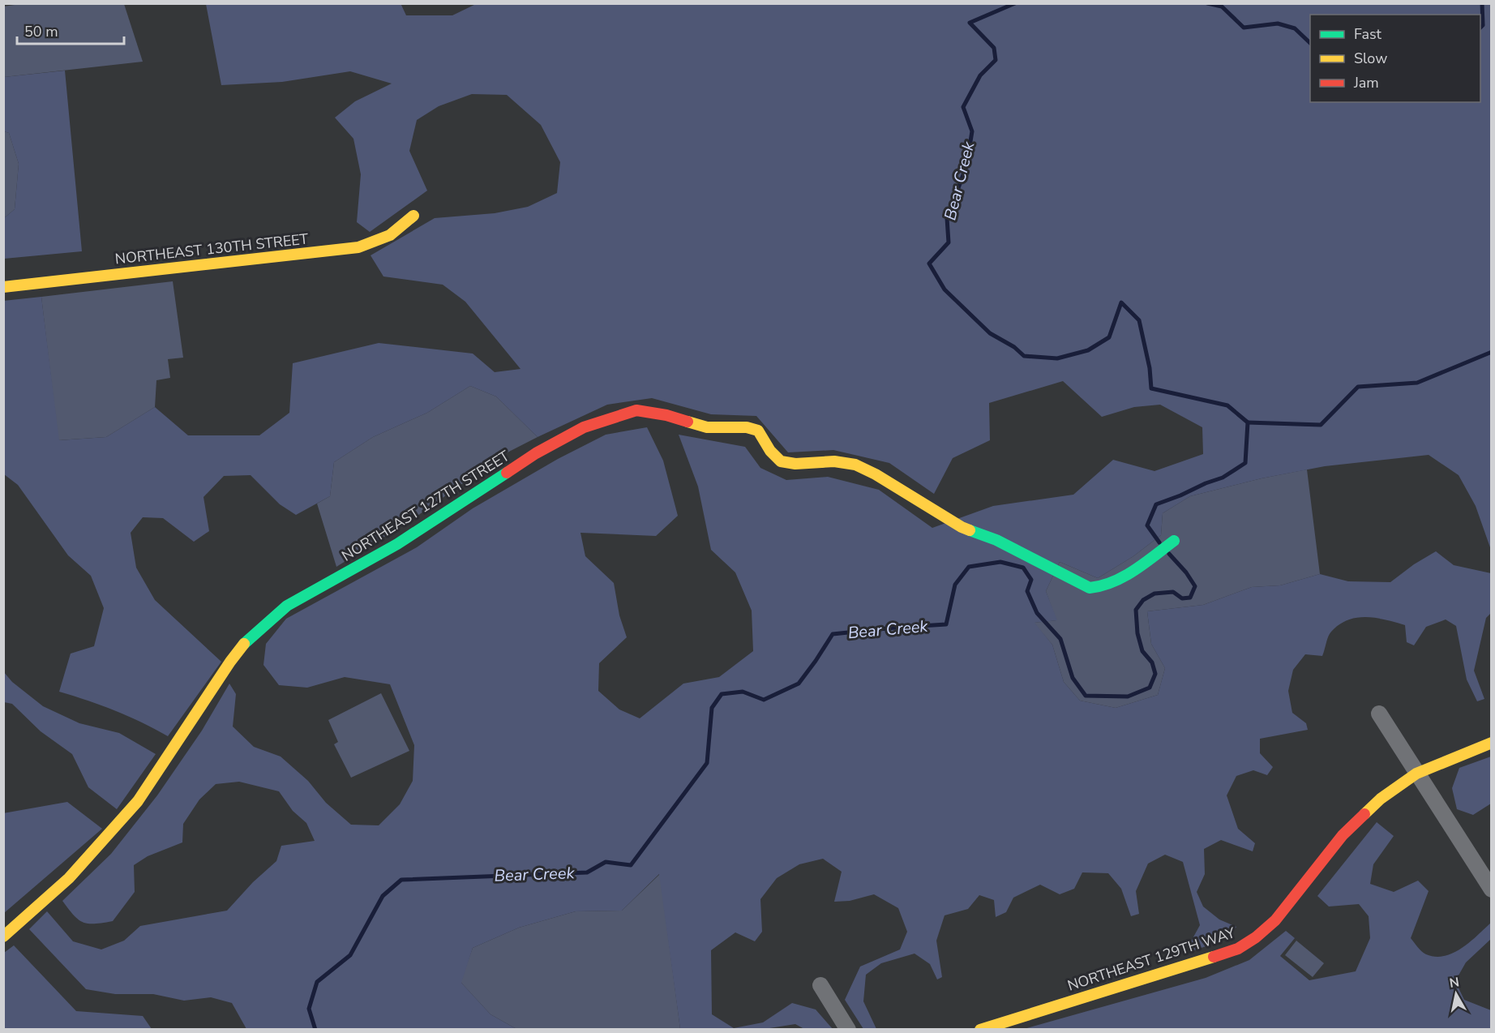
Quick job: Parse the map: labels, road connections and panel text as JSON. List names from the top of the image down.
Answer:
{
  "streets": {
    "street": ["NORTHEAST 130TH STREET", "NORTHEAST 127TH STREET", "NORTHEAST 129TH WAY"]
  },
  "water": ["Bear Creek"],
  "legend": ["Fast", "Slow", "Jam"],
  "scale_bar": "50 m",
  "north": "top"
}
